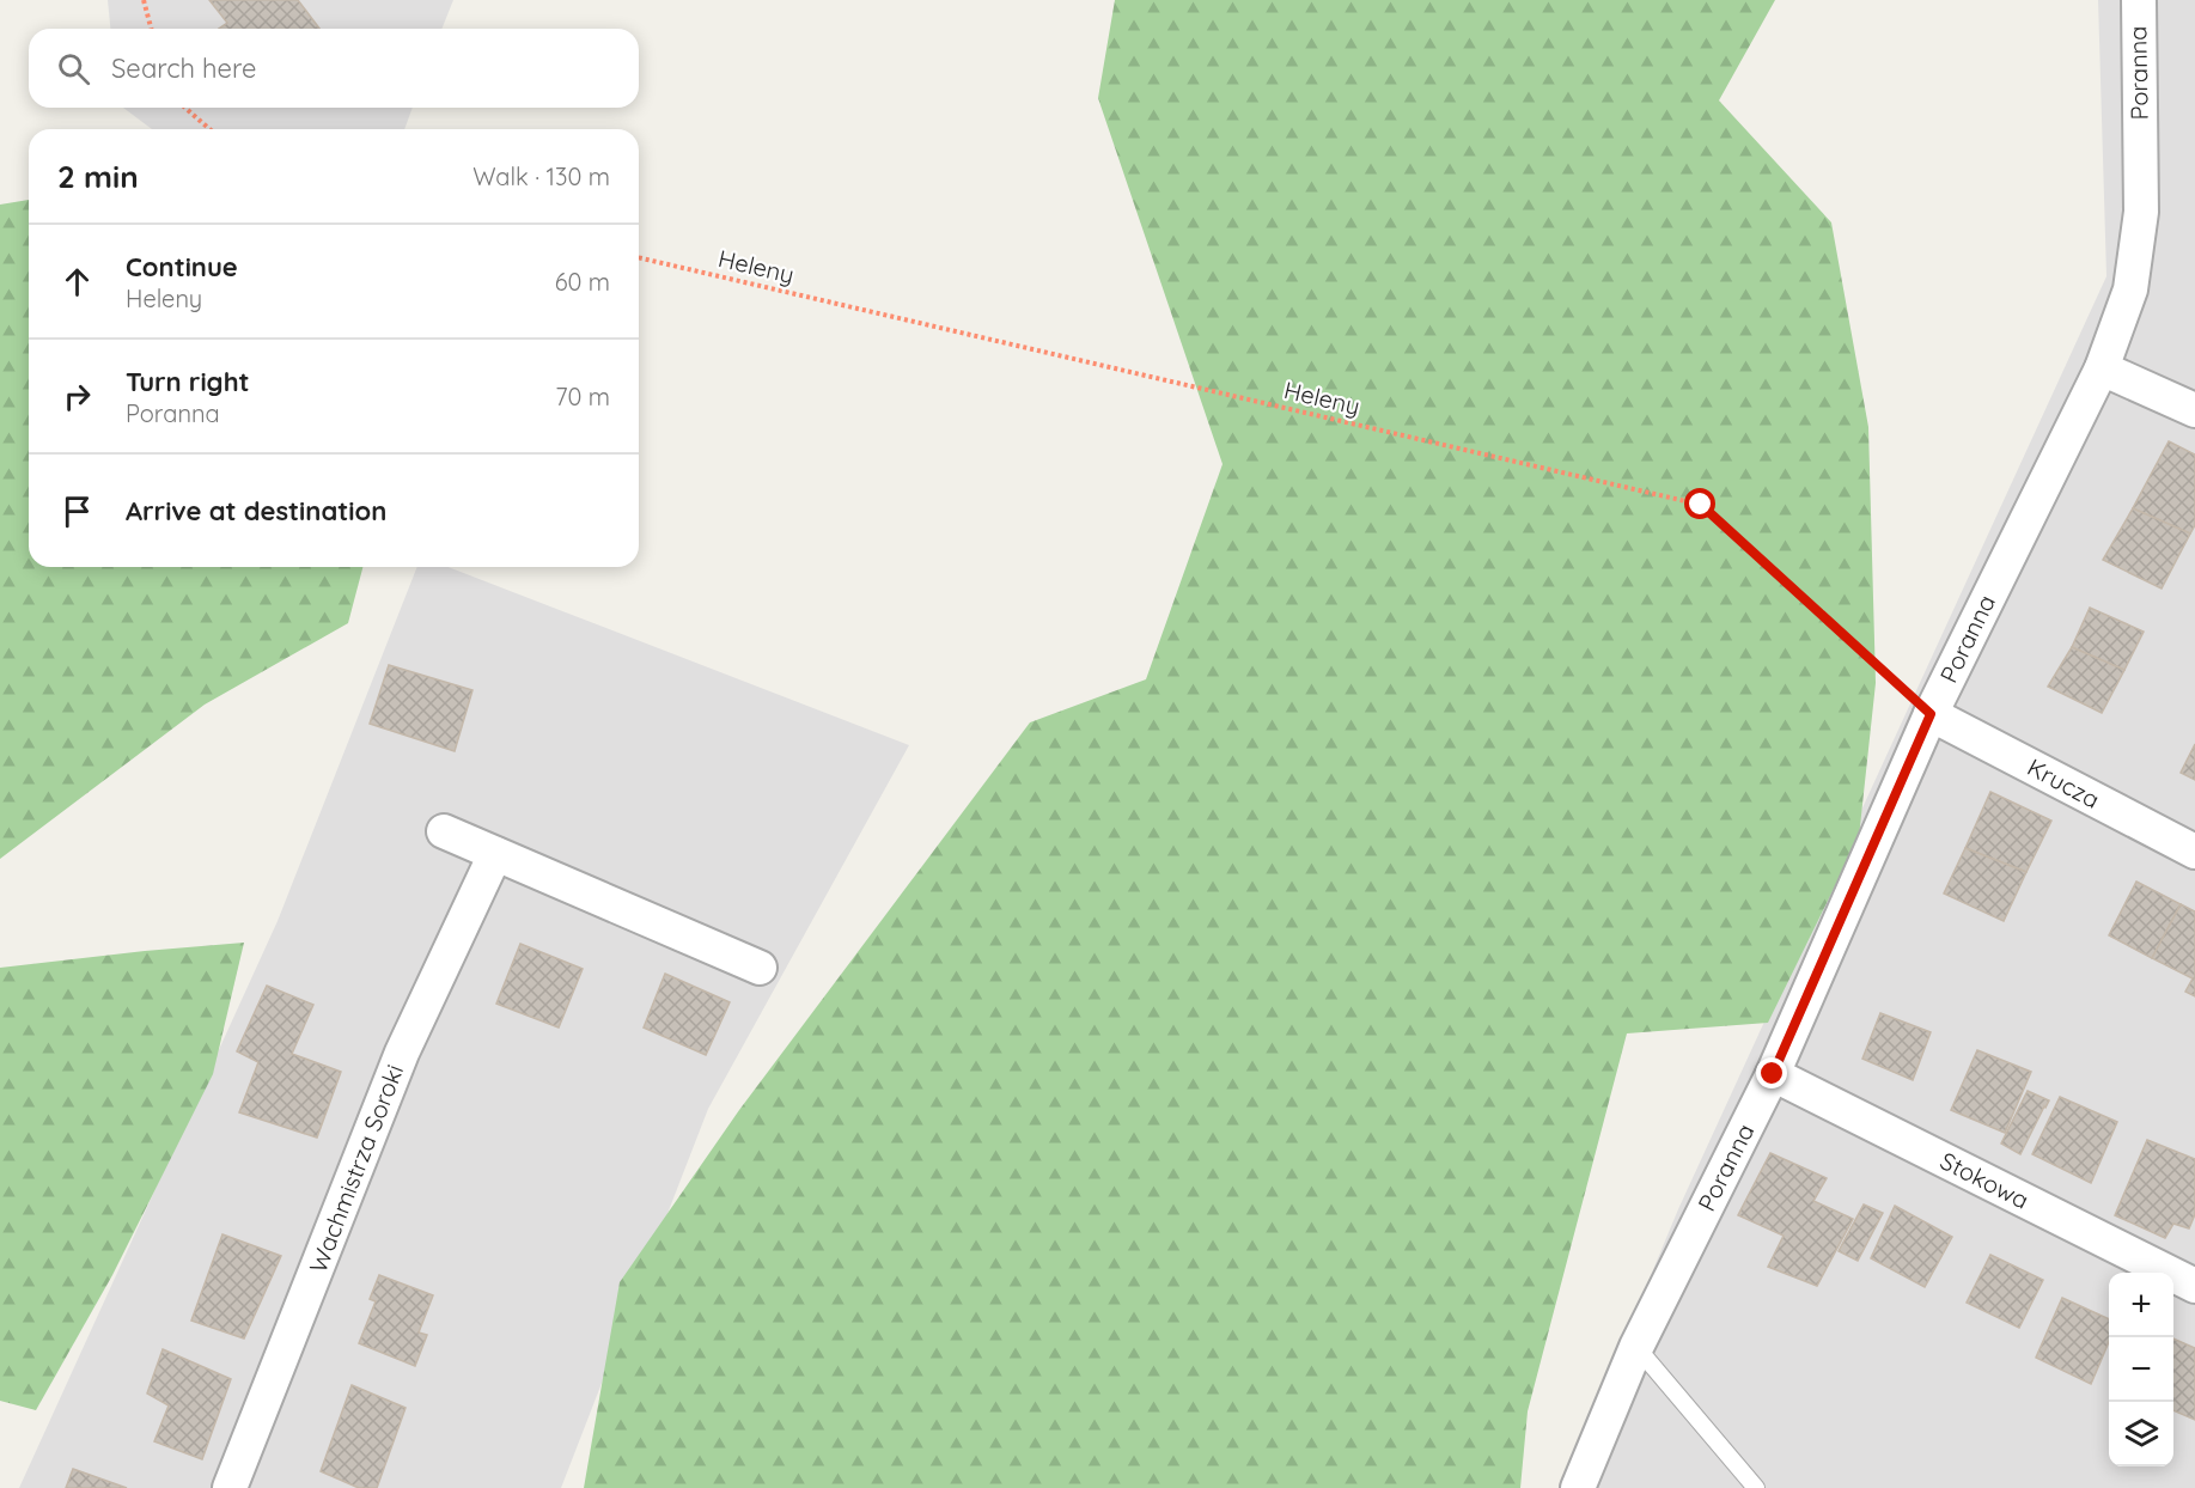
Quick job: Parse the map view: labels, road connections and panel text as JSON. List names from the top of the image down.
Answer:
{
  "streets": {
    "street": [
      "Poranna",
      "Krucza",
      "Wachmistrza Soroki",
      "Stokowa"
    ],
    "path": ["Heleny"]
  },
  "crossings": [
    ["Poranna", "Heleny"],
    ["Poranna", "Krucza"],
    ["Poranna", "Stokowa"],
    ["Heleny", "Krucza"]
  ],
  "page": {
    "search": "Search here",
    "heading": ["2 min", "Walk · 130 m"],
    "list": [
      ["Continue", "Heleny", "60 m"],
      ["Turn right", "Poranna", "70 m"],
      "Arrive at destination"
    ],
    "map_buttons": ["+", "−"]
  }
}
